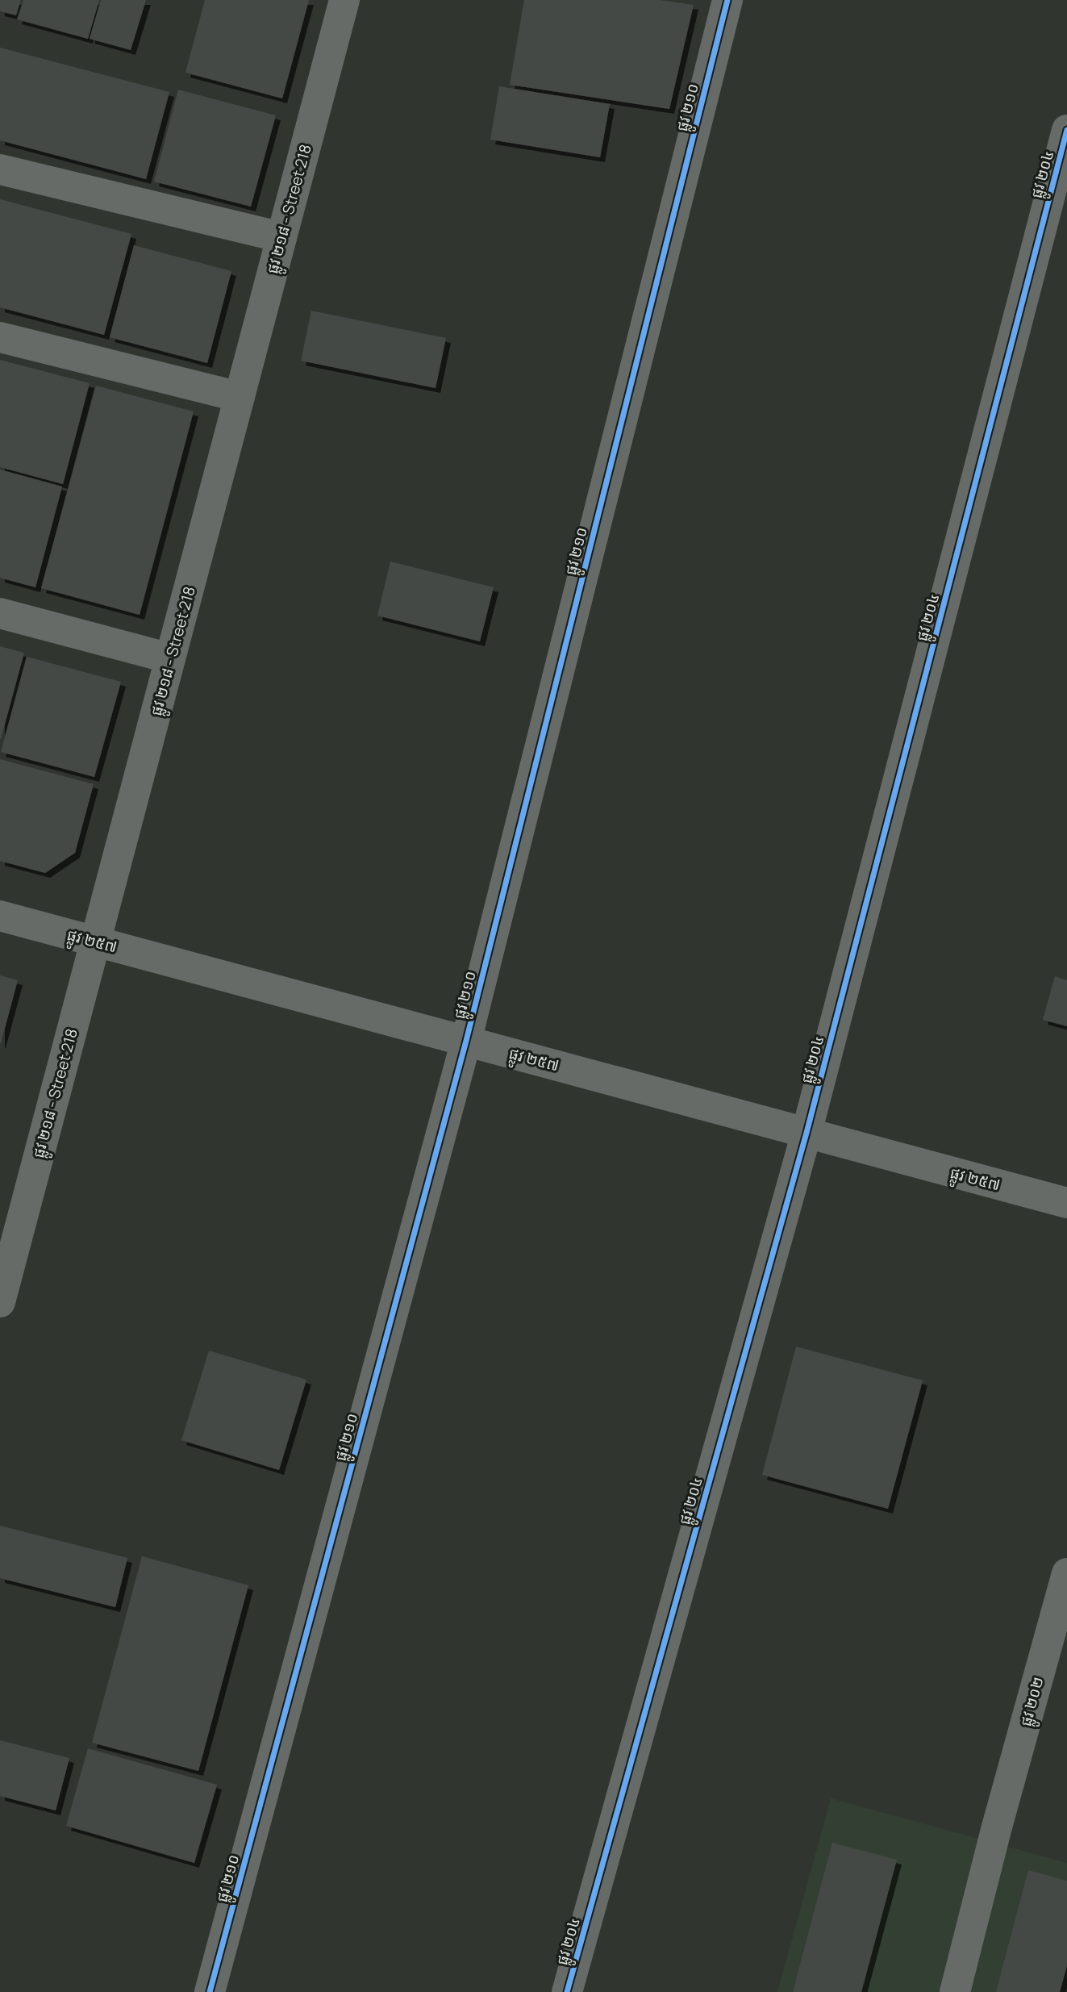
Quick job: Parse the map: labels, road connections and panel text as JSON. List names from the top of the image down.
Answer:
{
  "streets": {
    "street": [
      "ផ្លូវ ២១០",
      "ផ្លូវ ២០៤",
      "ផ្លូវ ២១៨ - Street 218",
      "ផ្លូវ ២៥៧",
      "ផ្លូវ ២០២"
    ]
  },
  "crossings": [
    ["ផ្លូវ ២១០", "ផ្លូវ ២៥៧"],
    ["ផ្លូវ ២០៤", "ផ្លូវ ២៥៧"],
    ["ផ្លូវ ២១៨ - Street 218", "ផ្លូវ ២៥៧"]
  ]
}
